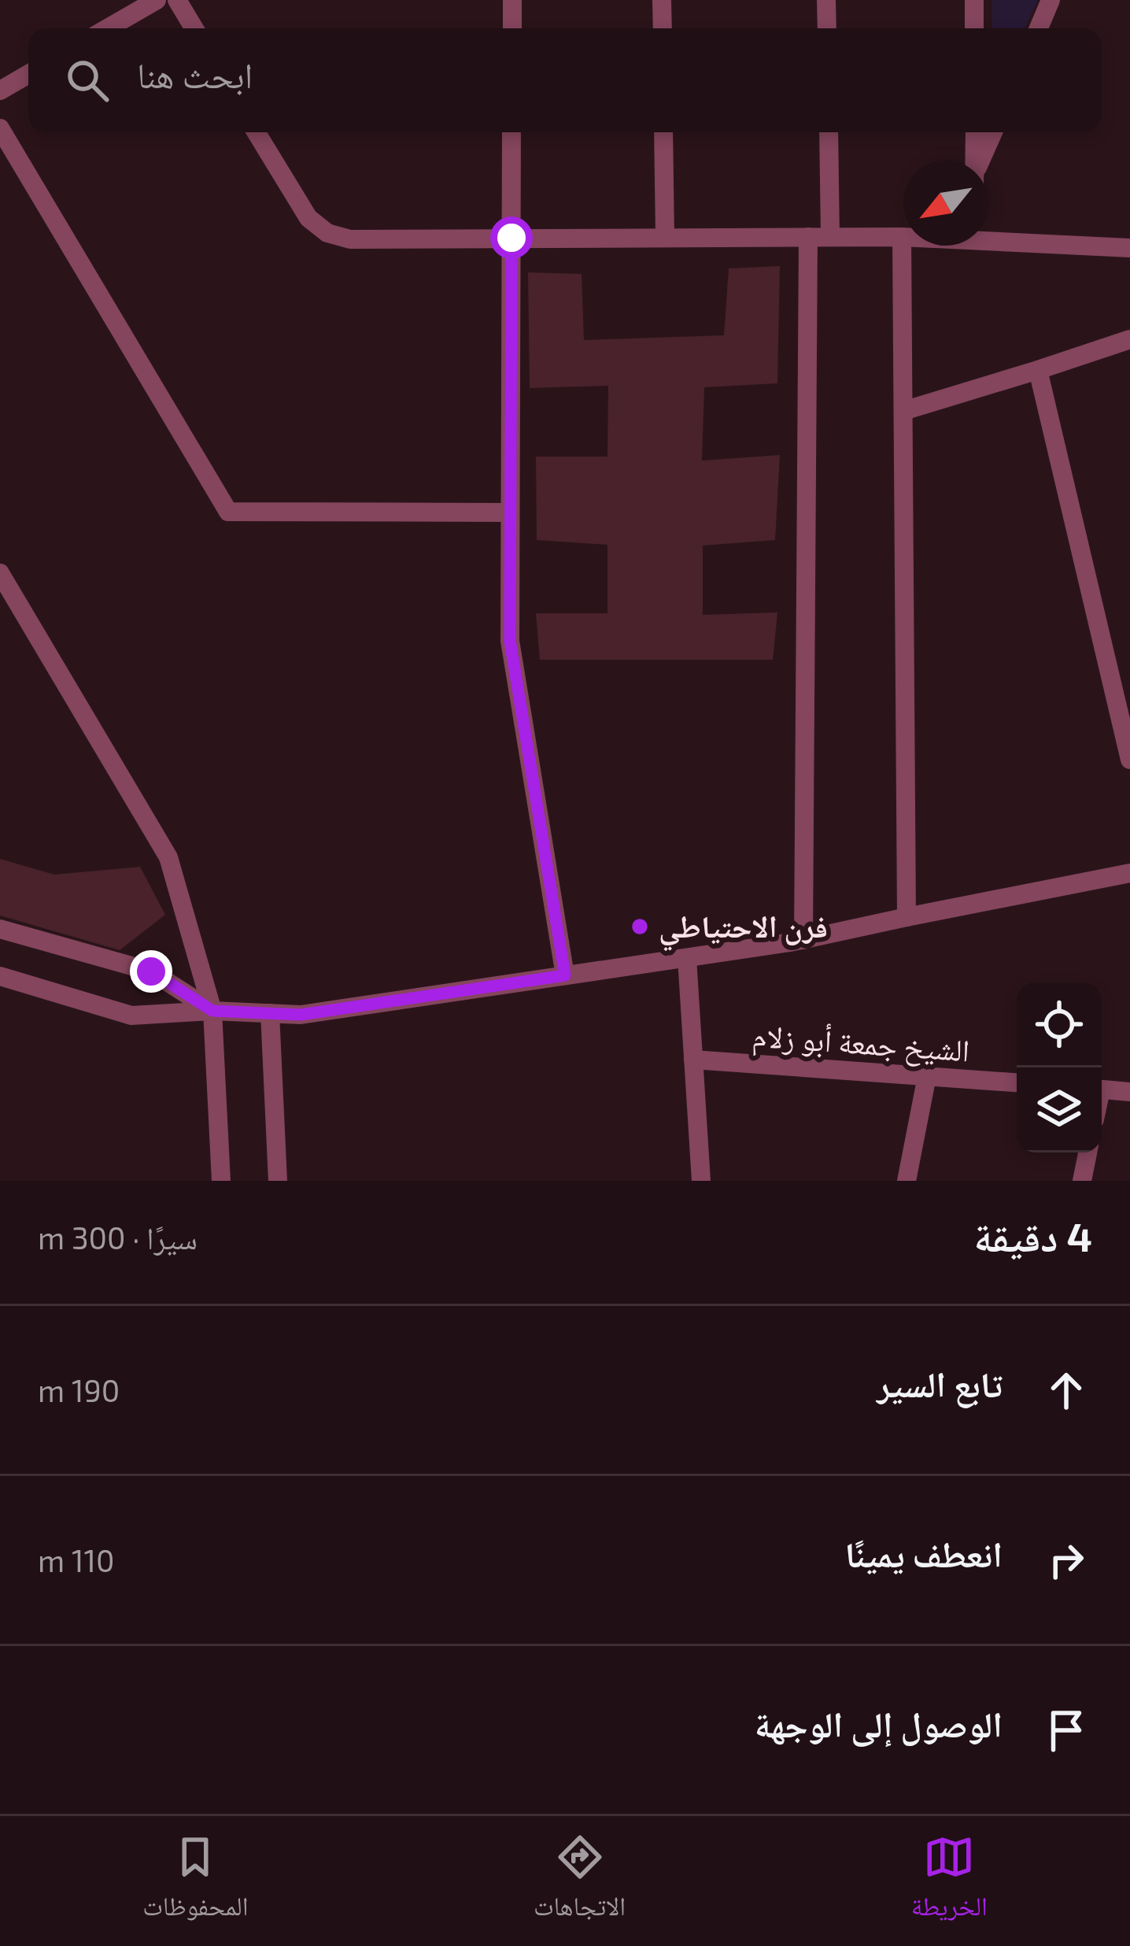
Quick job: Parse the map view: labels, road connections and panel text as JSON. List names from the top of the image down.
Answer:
{
  "streets": {
    "street": ["الشيخ جمعة أبو زلام"]
  },
  "places": ["فرن الاحتياطي"],
  "north": "bottom left",
  "page": {
    "search": "ابحث هنا",
    "heading": ["4 دقيقة", "سيرًا · 300 m"],
    "list": [
      ["تابع السير", "190 m"],
      ["انعطف يمينًا", "110 m"],
      "الوصول إلى الوجهة"
    ],
    "nav": ["الخريطة", "الاتجاهات", "المحفوظات"]
  }
}
